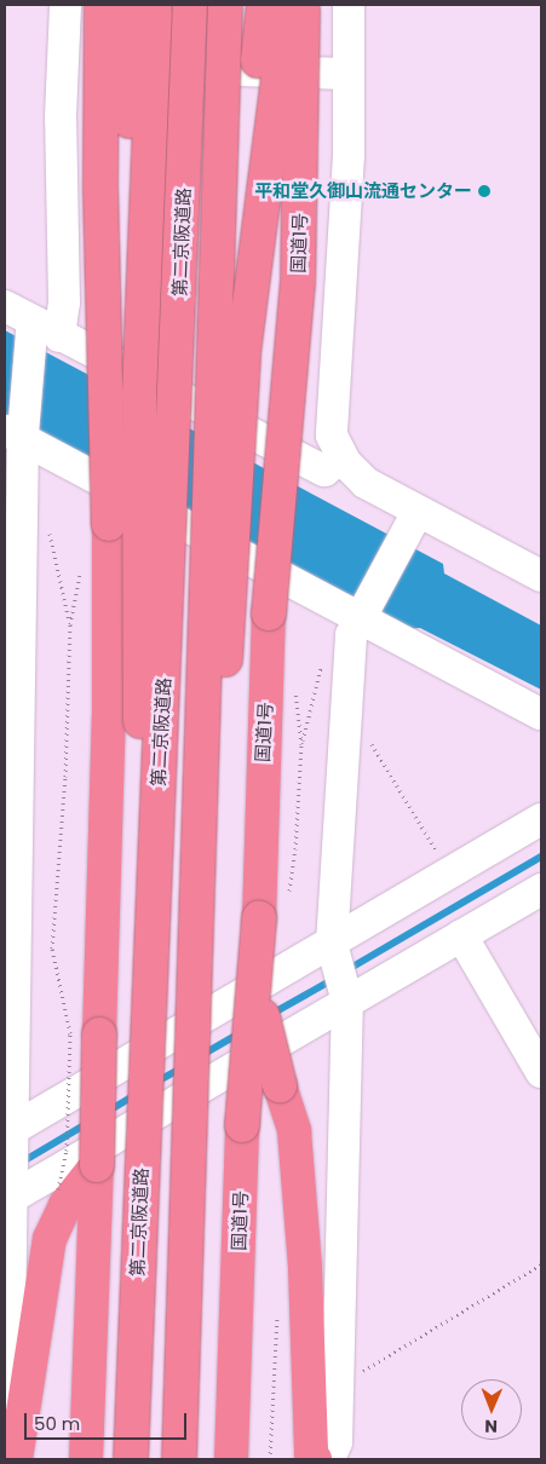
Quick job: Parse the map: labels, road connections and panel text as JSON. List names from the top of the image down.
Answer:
{
  "streets": {
    "highway": ["第二京阪道路", "国道1号"]
  },
  "places": ["平和堂久御山流通センター"],
  "scale_bar": "50 m",
  "north": "bottom"
}
